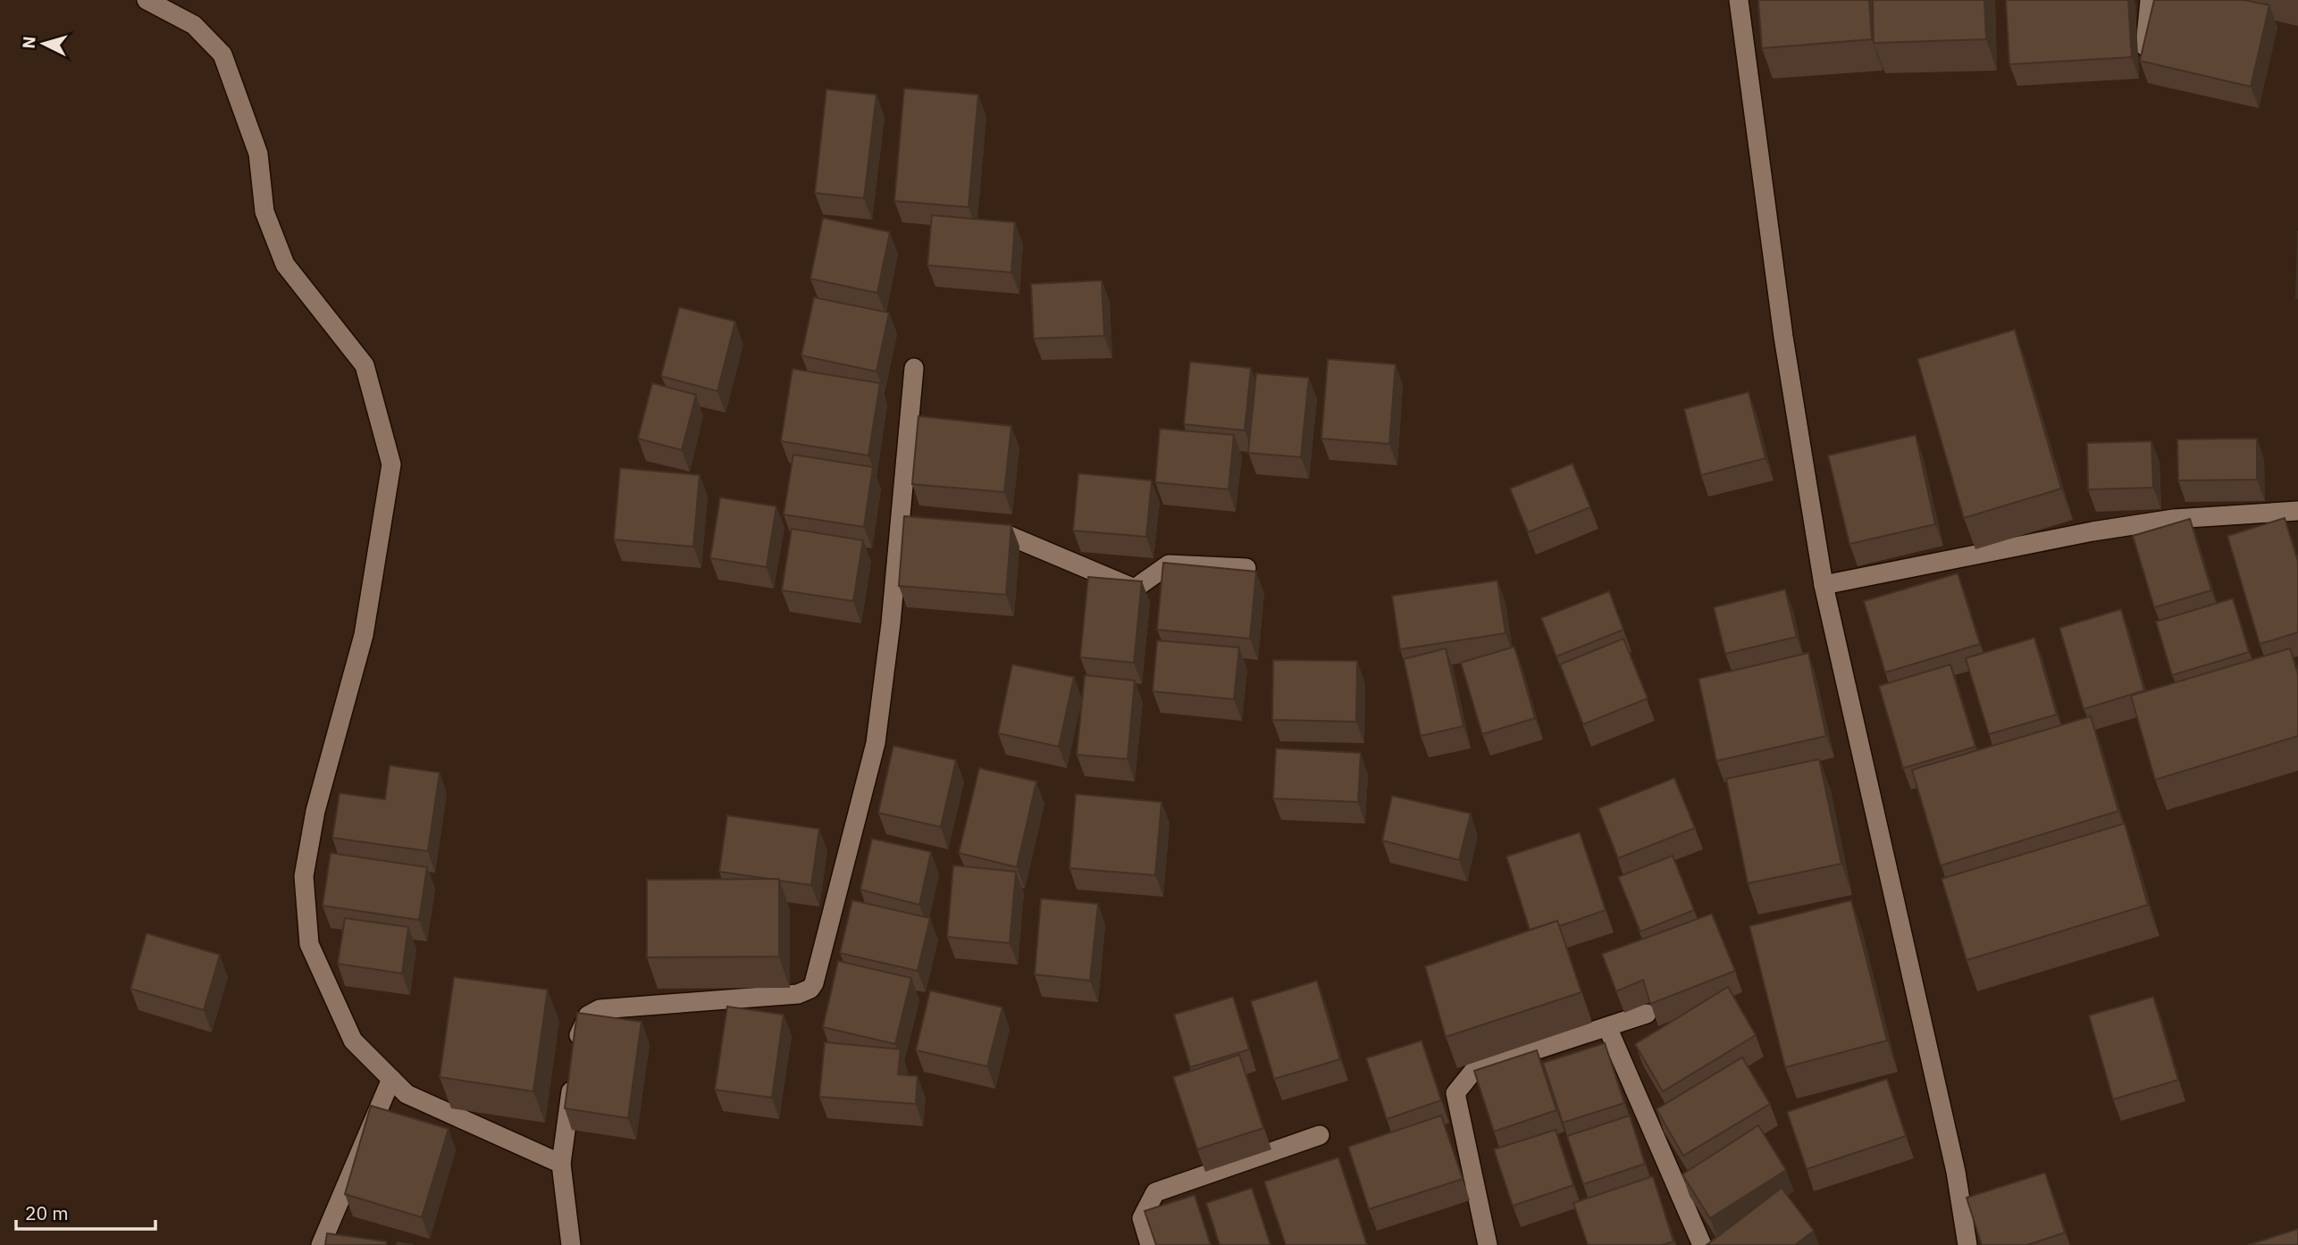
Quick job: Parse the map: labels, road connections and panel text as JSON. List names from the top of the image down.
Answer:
{
  "scale_bar": "20 m",
  "north": "left"
}
